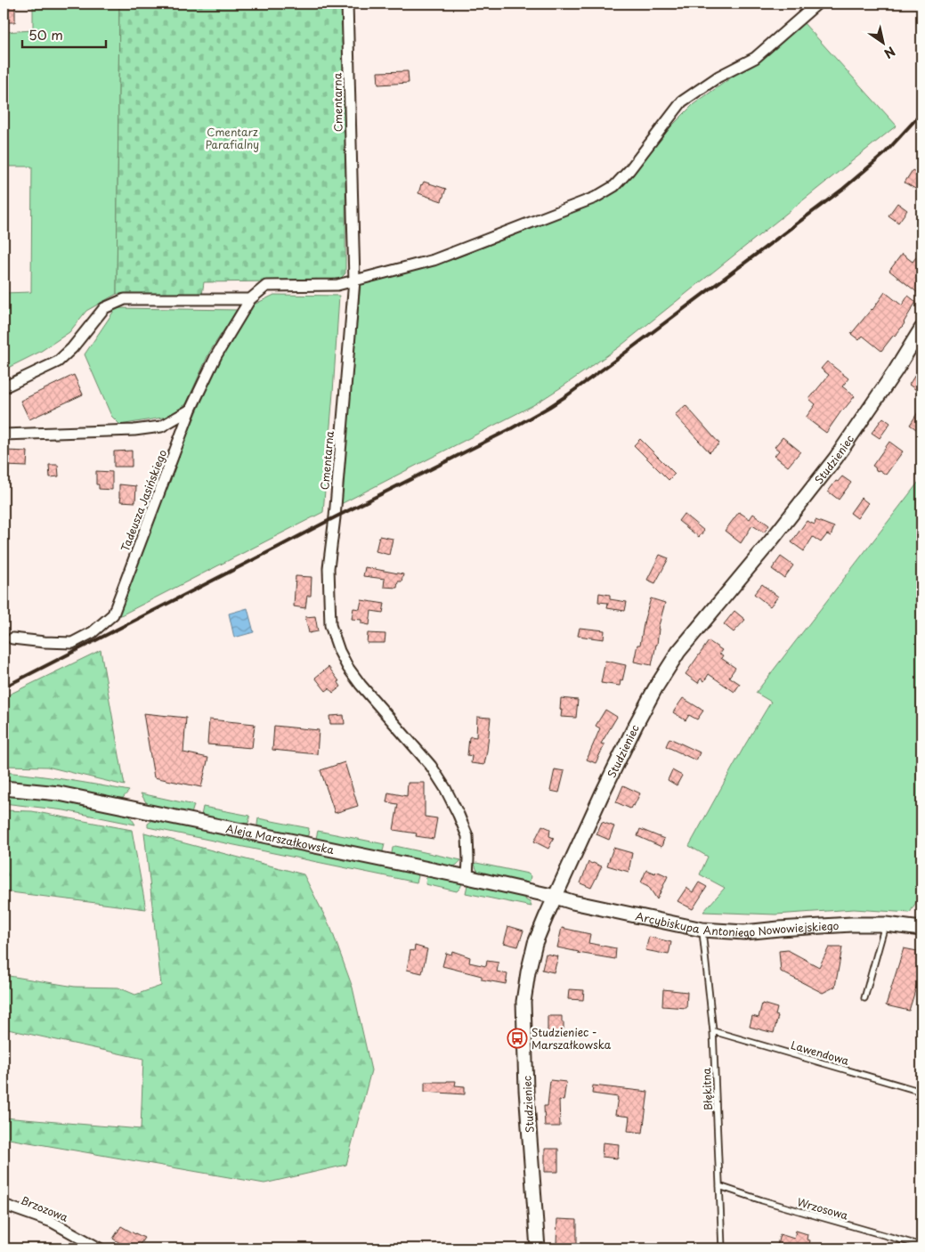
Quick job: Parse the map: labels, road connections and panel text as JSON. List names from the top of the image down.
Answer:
{
  "streets": {
    "main road": ["Studzieniec", "Aleja Marszałkowska", "Arcybiskupa Antoniego Nowowiejskiego"],
    "street": ["Cmentarna", "Tadeusza Jasińskiego", "Brzozowa"],
    "lane": ["Lawendowa", "Błękitna", "Wrzosowa"]
  },
  "crossings": [
    ["Cmentarna", "Aleja Marszałkowska"],
    ["Studzieniec", "Aleja Marszałkowska"],
    ["Studzieniec", "Arcybiskupa Antoniego Nowowiejskiego"],
    ["Aleja Marszałkowska", "Arcybiskupa Antoniego Nowowiejskiego"],
    ["Arcybiskupa Antoniego Nowowiejskiego", "Błękitna"],
    ["Lawendowa", "Błękitna"],
    ["Błękitna", "Wrzosowa"]
  ],
  "parks": ["Cmentarz Parafialny"],
  "places": {
    "bus stop": ["Studzieniec - Marszałkowska"]
  },
  "scale_bar": "50 m",
  "north": "bottom right"
}
